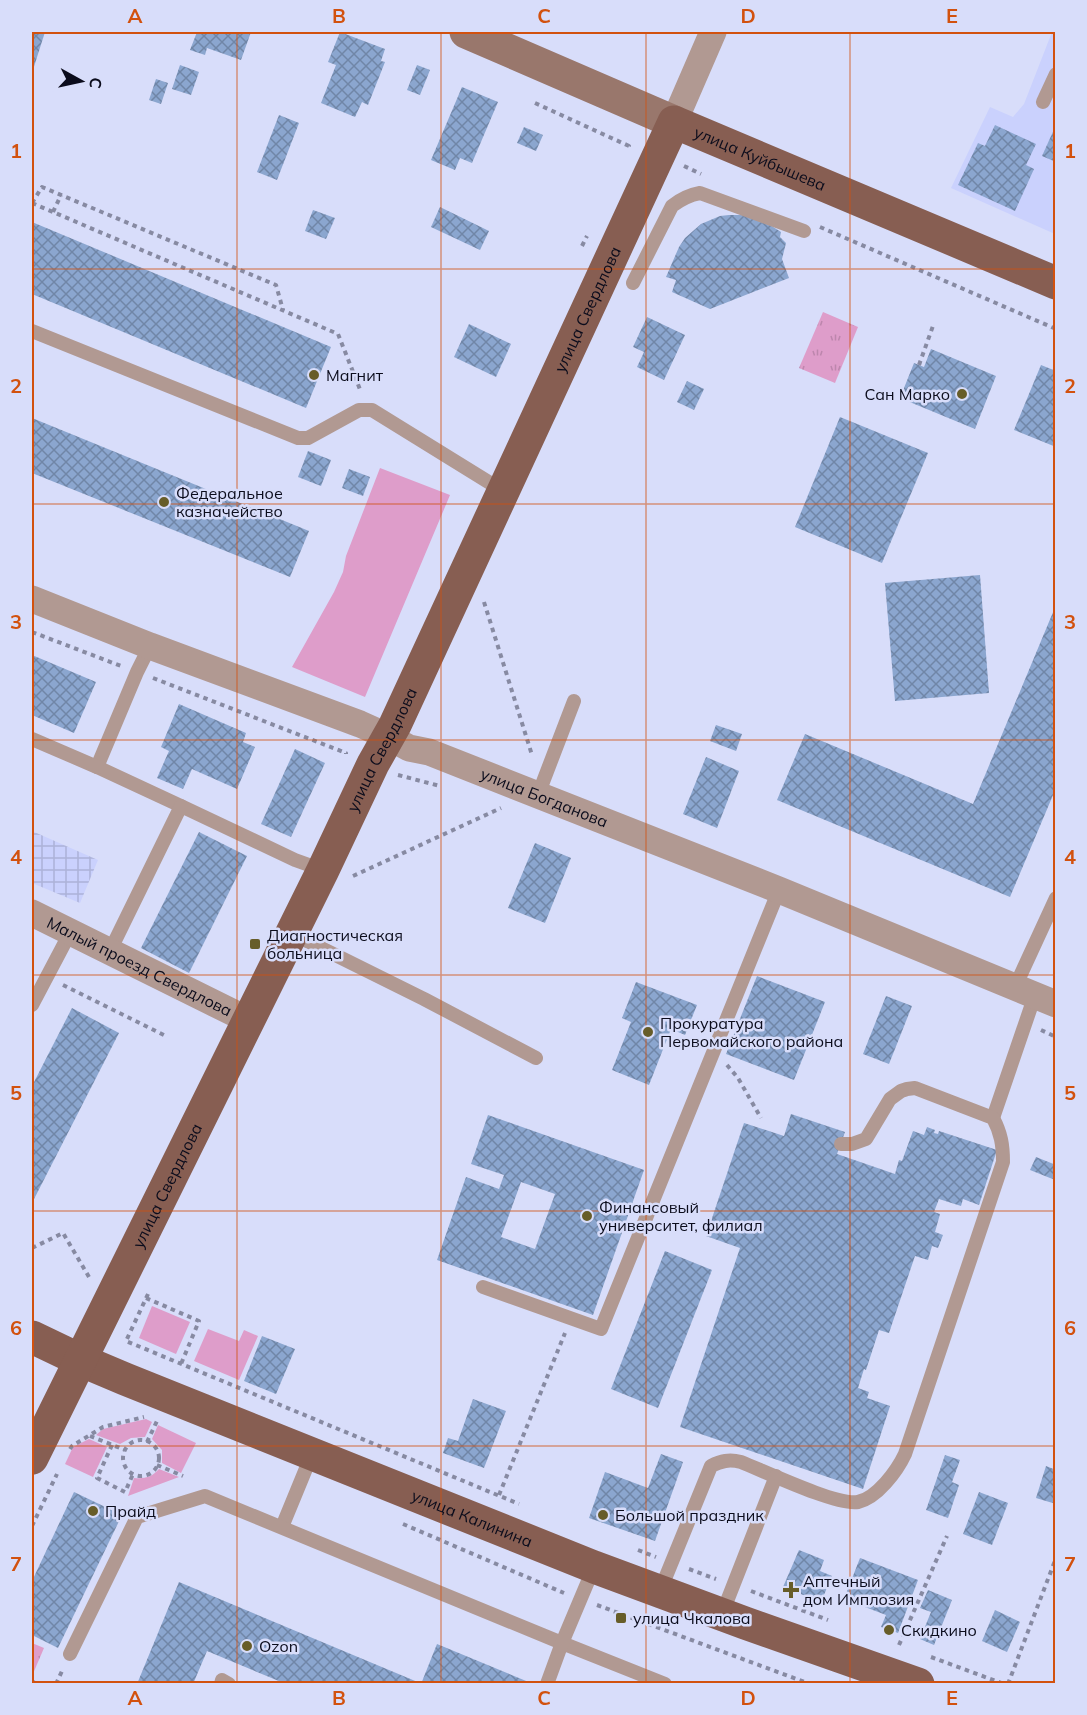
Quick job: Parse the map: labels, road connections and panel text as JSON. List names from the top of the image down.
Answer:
{
  "streets": {
    "main road": ["улица Куйбышева", "улица Свердлова", "улица Калинина"],
    "street": ["улица Богданова", "Малый проезд Свердлова"]
  },
  "crossings": [
    ["улица Куйбышева", "улица Свердлова"],
    ["улица Свердлова", "улица Богданова"],
    ["улица Свердлова", "Малый проезд Свердлова"],
    ["улица Свердлова", "улица Калинина"]
  ],
  "places": {
    "other": [
      "Магнит",
      "Сан Марко",
      "Федеральное казначейство",
      "Прокуратура Первомайского района",
      "Финансовый университет, филиал",
      "Прайд",
      "Большой праздник",
      "Скидкино",
      "Ozon"
    ],
    "transit": ["Диагностическая больница", "улица Чкалова"],
    "health": ["Аптечный дом Имплозия"]
  },
  "north": "right",
  "grid": {
    "columns": [
      "A",
      "B",
      "C",
      "D",
      "E"
    ],
    "rows": [
      "1",
      "2",
      "3",
      "4",
      "5",
      "6",
      "7"
    ]
  }
}
